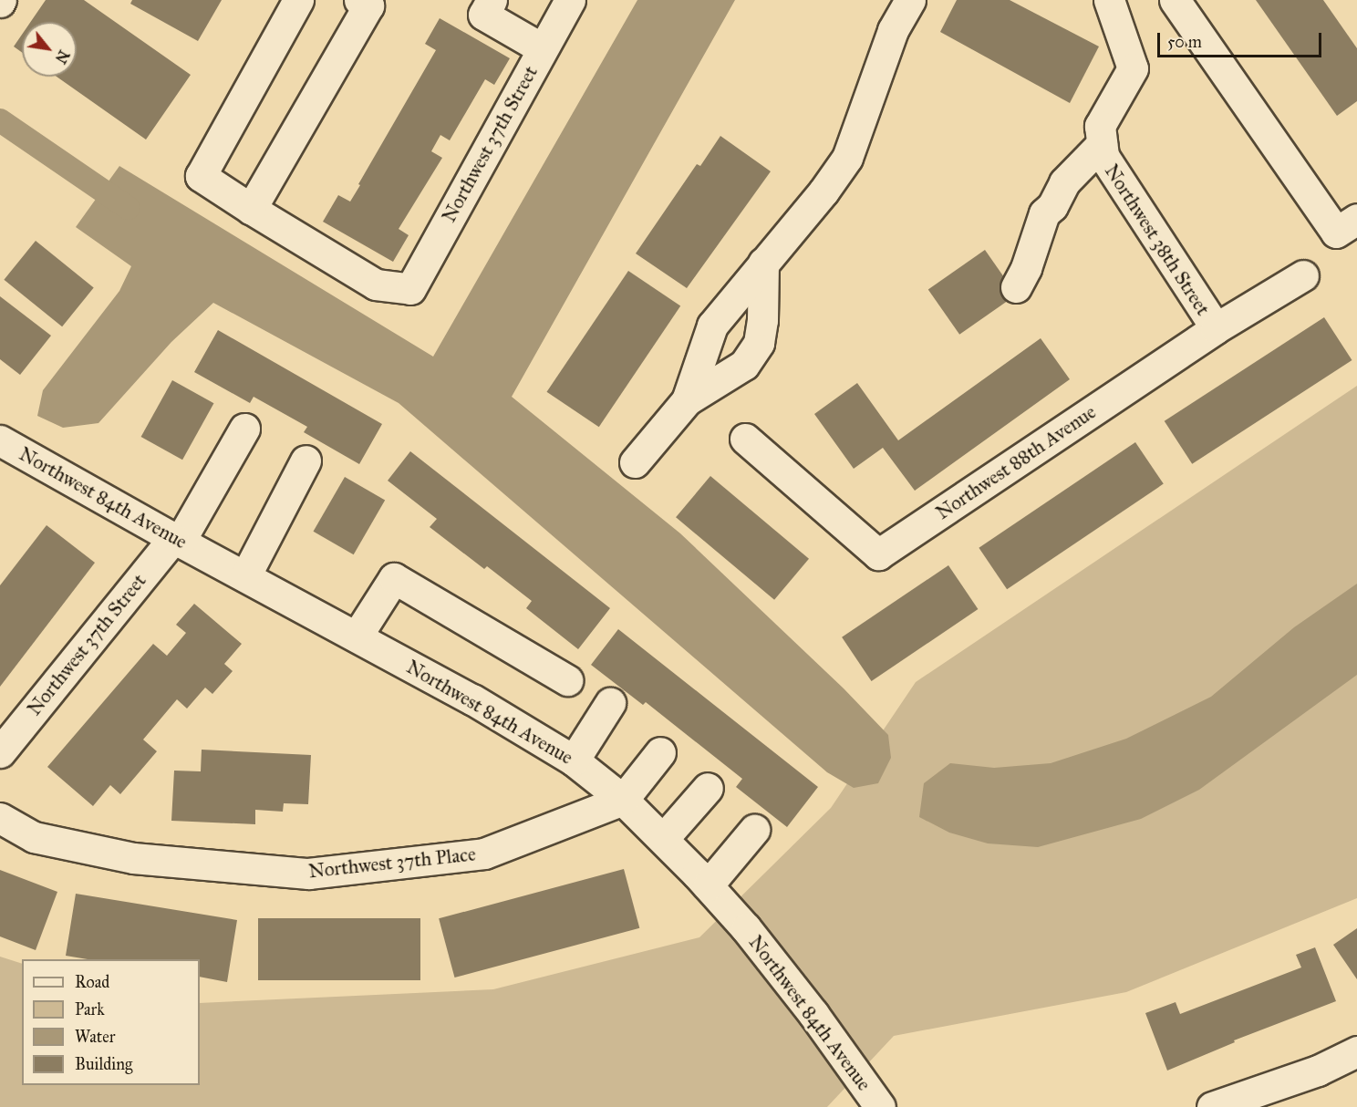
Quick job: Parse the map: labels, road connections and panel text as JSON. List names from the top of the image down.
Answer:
{
  "streets": {
    "street": [
      "Northwest 37th Street",
      "Northwest 38th Street",
      "Northwest 88th Avenue",
      "Northwest 84th Avenue",
      "Northwest 37th Place"
    ]
  },
  "crossings": [
    ["Northwest 37th Street", "Northwest 84th Avenue"],
    ["Northwest 38th Street", "Northwest 88th Avenue"],
    ["Northwest 84th Avenue", "Northwest 37th Place"]
  ],
  "legend": [
    "Road",
    "Park",
    "Water",
    "Building"
  ],
  "scale_bar": "50 m",
  "north": "bottom right"
}
